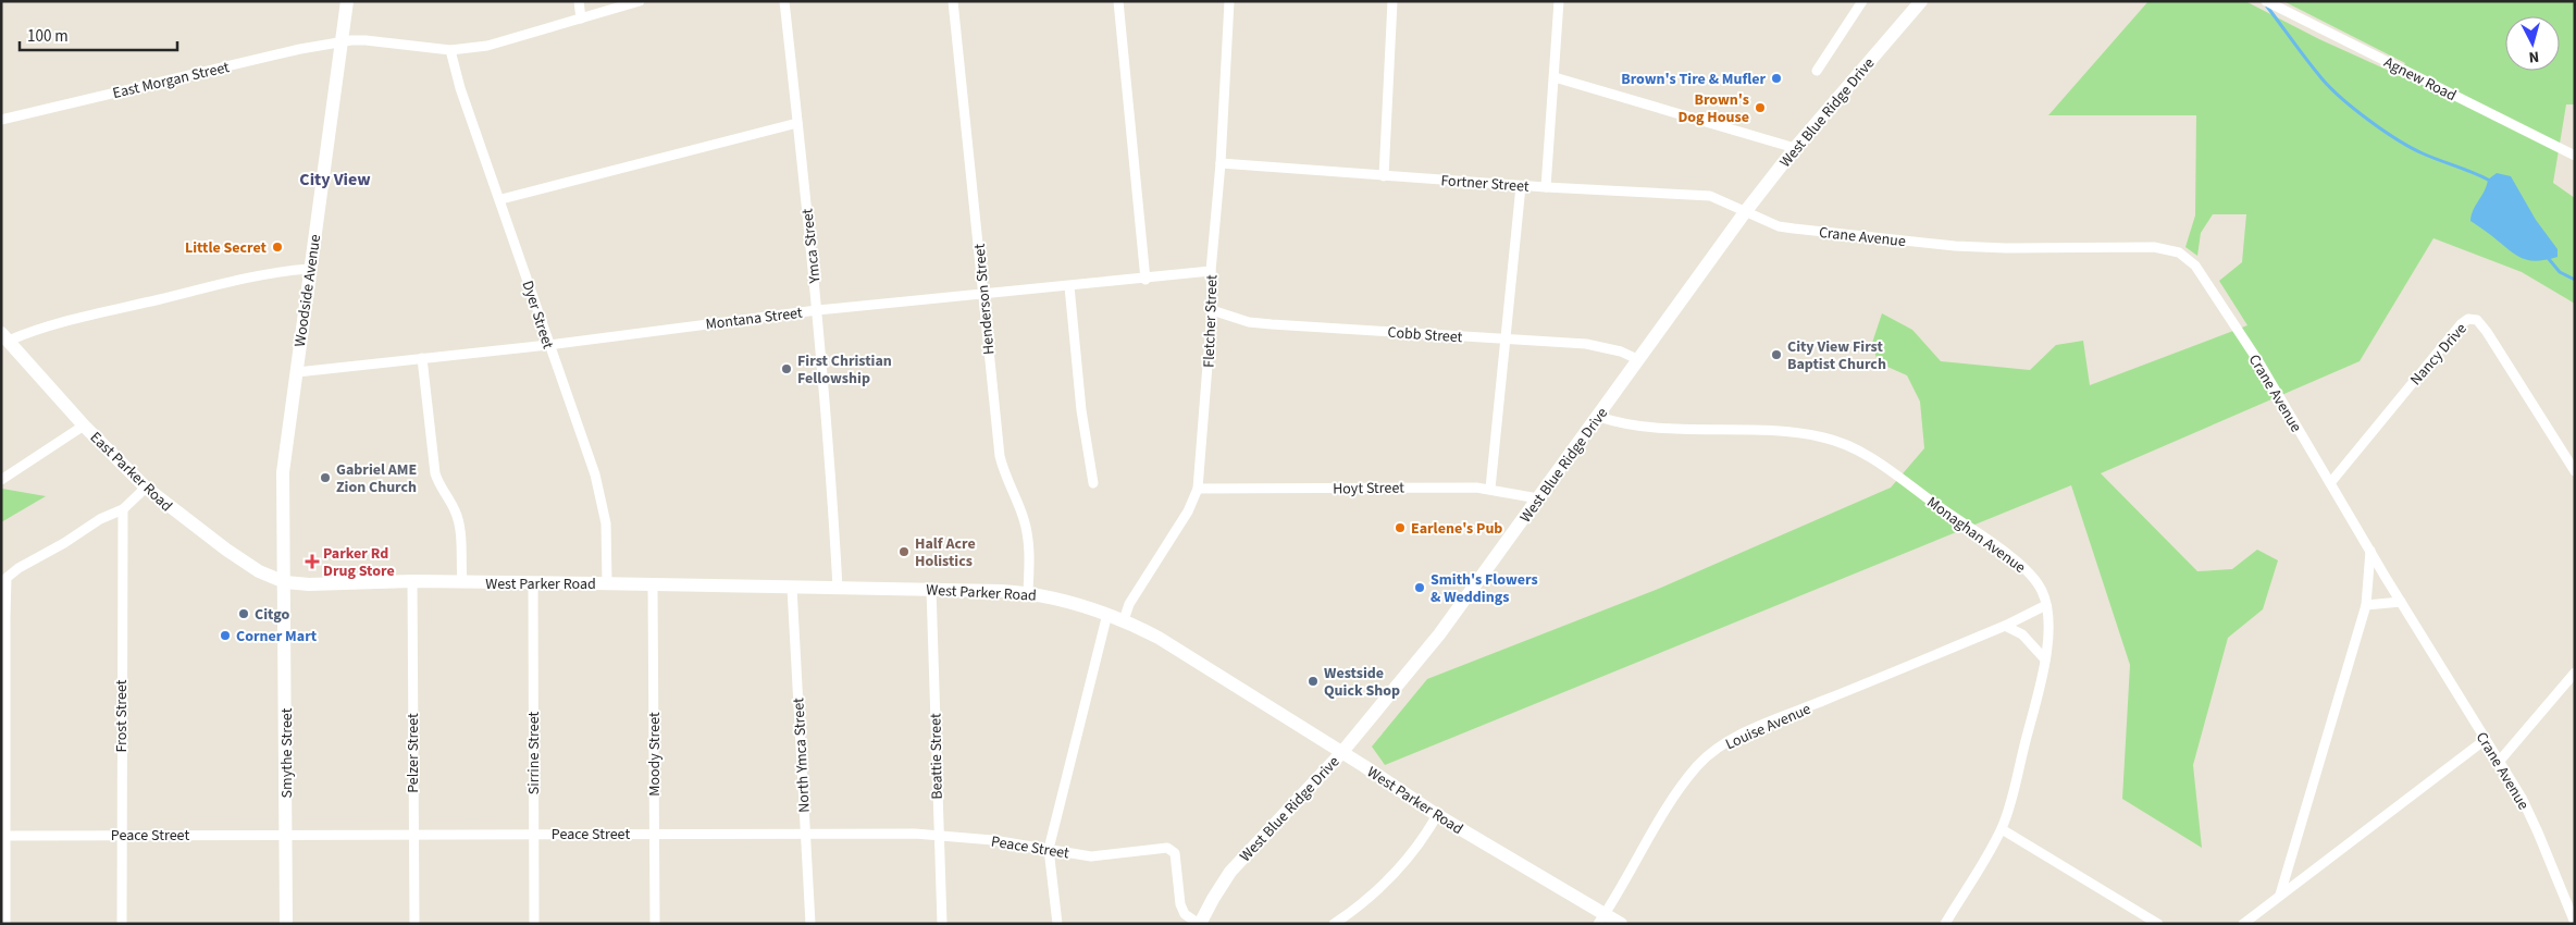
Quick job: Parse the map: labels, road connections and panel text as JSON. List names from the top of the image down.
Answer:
{
  "streets": {
    "street": [
      "Agnew Road",
      "East Morgan Street",
      "West Blue Ridge Drive",
      "Fortner Street",
      "Crane Avenue",
      "Ymca Street",
      "Woodside Avenue",
      "Henderson Street",
      "Dyer Street",
      "Montana Street",
      "Fletcher Street",
      "Cobb Street",
      "Nancy Drive",
      "East Parker Road",
      "Hoyt Street",
      "Monaghan Avenue",
      "West Parker Road",
      "Frost Street",
      "Louise Avenue",
      "Smythe Street",
      "Pelzer Street",
      "Sirrine Street",
      "Moody Street",
      "North Ymca Street",
      "Beattie Street",
      "Peace Street"
    ]
  },
  "crossings": [
    ["East Morgan Street", "Woodside Avenue"],
    ["East Morgan Street", "Dyer Street"],
    ["West Blue Ridge Drive", "Fortner Street"],
    ["West Blue Ridge Drive", "Crane Avenue"],
    ["West Blue Ridge Drive", "Cobb Street"],
    ["West Blue Ridge Drive", "Hoyt Street"],
    ["West Blue Ridge Drive", "Monaghan Avenue"],
    ["West Blue Ridge Drive", "West Parker Road"],
    ["West Blue Ridge Drive", "Peace Street"],
    ["Fortner Street", "Crane Avenue"],
    ["Fortner Street", "Fletcher Street"],
    ["Crane Avenue", "Nancy Drive"],
    ["Ymca Street", "Montana Street"],
    ["Ymca Street", "West Parker Road"],
    ["Woodside Avenue", "Montana Street"],
    ["Woodside Avenue", "East Parker Road"],
    ["Woodside Avenue", "West Parker Road"],
    ["Woodside Avenue", "Smythe Street"],
    ["Henderson Street", "Montana Street"],
    ["Henderson Street", "West Parker Road"],
    ["Dyer Street", "Montana Street"],
    ["Dyer Street", "West Parker Road"],
    ["Montana Street", "Fletcher Street"],
    ["Fletcher Street", "Cobb Street"],
    ["Fletcher Street", "Hoyt Street"],
    ["Fletcher Street", "West Parker Road"],
    ["East Parker Road", "West Parker Road"],
    ["East Parker Road", "Smythe Street"],
    ["Monaghan Avenue", "Louise Avenue"],
    ["West Parker Road", "Louise Avenue"],
    ["West Parker Road", "Smythe Street"],
    ["West Parker Road", "Pelzer Street"],
    ["West Parker Road", "Sirrine Street"],
    ["West Parker Road", "Moody Street"],
    ["West Parker Road", "North Ymca Street"],
    ["West Parker Road", "Beattie Street"],
    ["Frost Street", "Peace Street"],
    ["Smythe Street", "Peace Street"],
    ["Pelzer Street", "Peace Street"],
    ["Sirrine Street", "Peace Street"],
    ["Moody Street", "Peace Street"],
    ["North Ymca Street", "Peace Street"],
    ["Beattie Street", "Peace Street"]
  ],
  "districts": ["City View"],
  "places": {
    "other": [
      "Brown's Tire & Mufler",
      "Brown's Dog House",
      "Little Secret",
      "City View First Baptist Church",
      "First Christian Fellowship",
      "Gabriel AME Zion Church",
      "Earlene's Pub",
      "Half Acre Holistics",
      "Smith's Flowers & Weddings",
      "Citgo",
      "Corner Mart",
      "Westside Quick Shop"
    ],
    "health": ["Parker Rd Drug Store"]
  },
  "scale_bar": "100 m",
  "north": "bottom"
}
